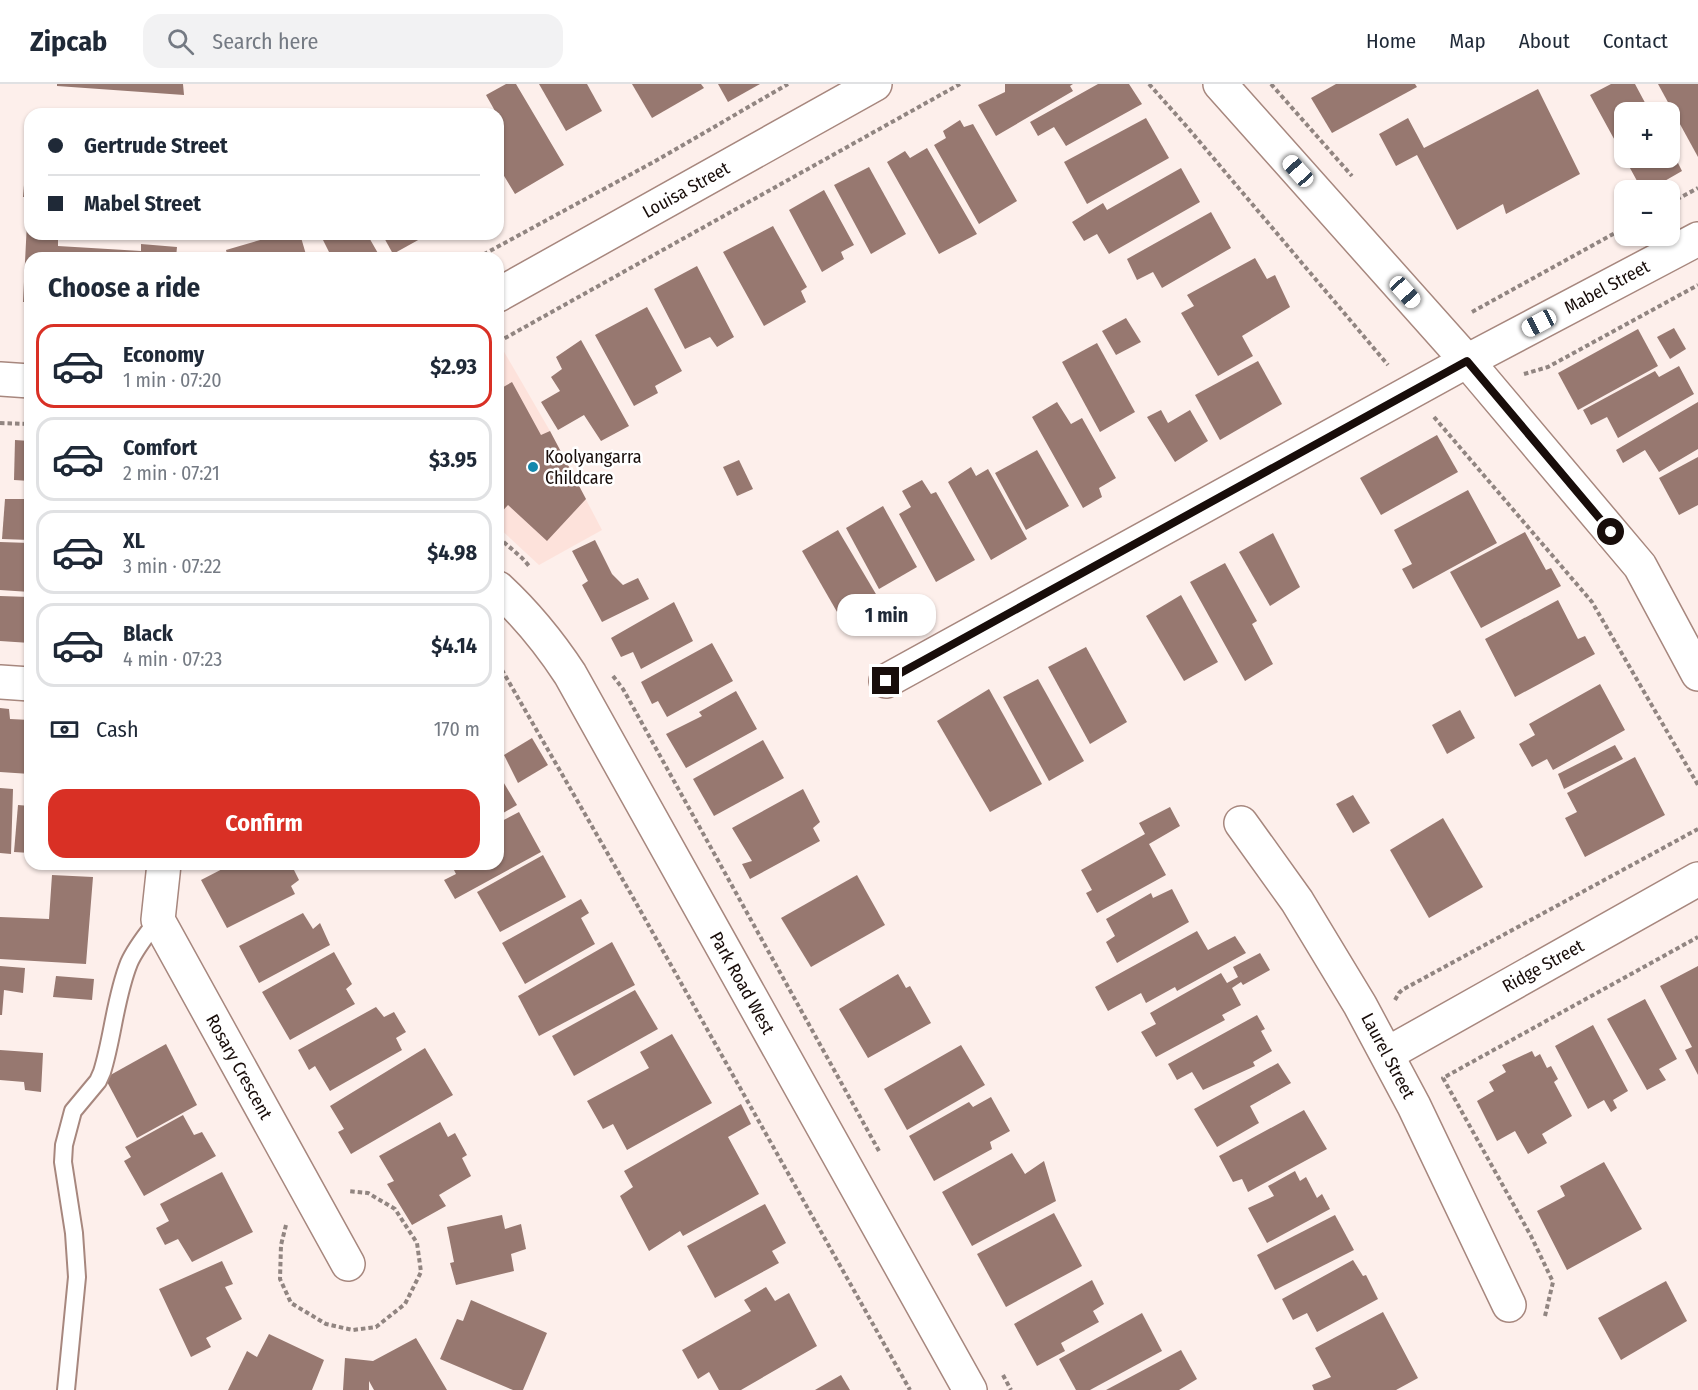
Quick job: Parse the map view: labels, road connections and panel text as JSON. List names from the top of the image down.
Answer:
{
  "streets": {
    "street": [
      "Louisa Street",
      "Mabel Street",
      "Ridge Street",
      "Park Road West",
      "Laurel Street",
      "Rosary Crescent"
    ]
  },
  "crossings": [
    ["Ridge Street", "Laurel Street"]
  ],
  "places": ["Koolyangarra Childcare"],
  "page": {
    "header": "Zipcab",
    "search": "Search here",
    "nav": [
      "Home",
      "Map",
      "About",
      "Contact"
    ],
    "map_buttons": ["+", "−"],
    "banner": ["Gertrude Street", "Mabel Street"],
    "heading": "Choose a ride",
    "list": [
      {
        "name": "Economy",
        "note": "1 min · 07:20",
        "value": "$2.93"
      },
      {
        "name": "Comfort",
        "note": "2 min · 07:21",
        "value": "$3.95"
      },
      {
        "name": "XL",
        "note": "3 min · 07:22",
        "value": "$4.98"
      },
      {
        "name": "Black",
        "note": "4 min · 07:23",
        "value": "$4.14"
      }
    ],
    "bubble": "1 min",
    "pay": ["Cash", "170 m"],
    "buttons": "Confirm"
  }
}
